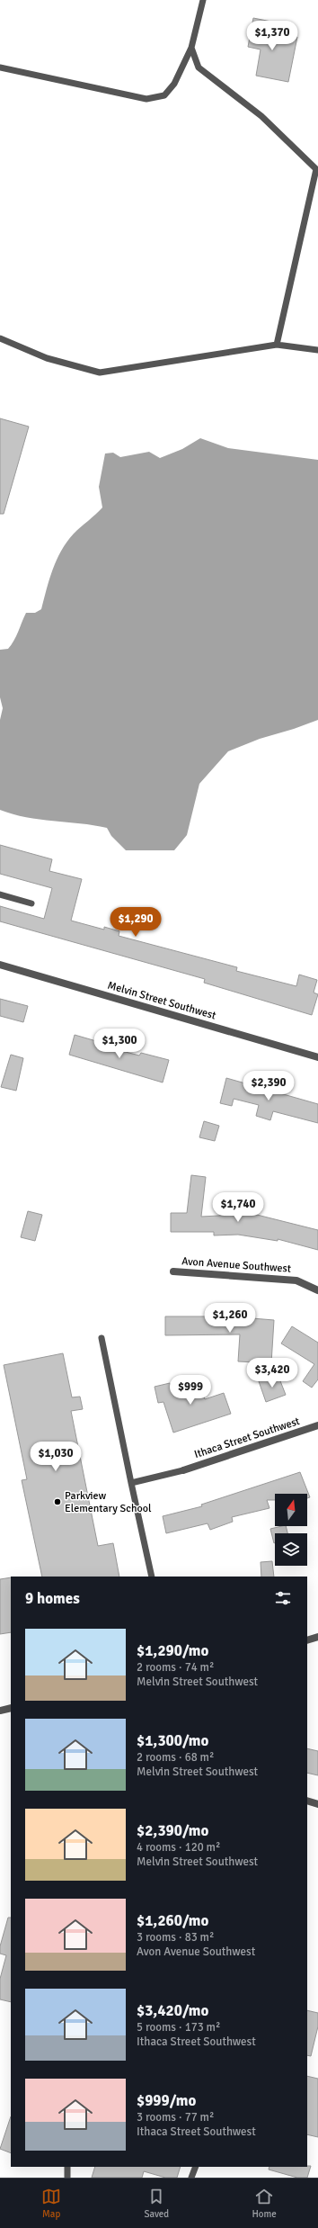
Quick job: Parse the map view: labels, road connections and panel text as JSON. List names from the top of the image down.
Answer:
{
  "streets": {
    "street": ["Melvin Street Southwest", "Avon Avenue Southwest", "Ithaca Street Southwest"]
  },
  "places": ["Parkview Elementary School"],
  "north": "top",
  "page": {
    "price": [
      "$1,370",
      "$1,290",
      "$1,300",
      "$2,390",
      "$1,740",
      "$1,260",
      "$3,420",
      "$999",
      "$1,030"
    ],
    "heading": "9 homes",
    "list": [
      {
        "name": "$1,290/mo",
        "note": "2 rooms · 74 m² · Melvin Street Southwest"
      },
      {
        "name": "$1,300/mo",
        "note": "2 rooms · 68 m² · Melvin Street Southwest"
      },
      {
        "name": "$2,390/mo",
        "note": "4 rooms · 120 m² · Melvin Street Southwest"
      },
      {
        "name": "$1,260/mo",
        "note": "3 rooms · 83 m² · Avon Avenue Southwest"
      },
      {
        "name": "$3,420/mo",
        "note": "5 rooms · 173 m² · Ithaca Street Southwest"
      },
      {
        "name": "$999/mo",
        "note": "3 rooms · 77 m² · Ithaca Street Southwest"
      }
    ],
    "tabs": ["Map", "Saved", "Home"]
  }
}
